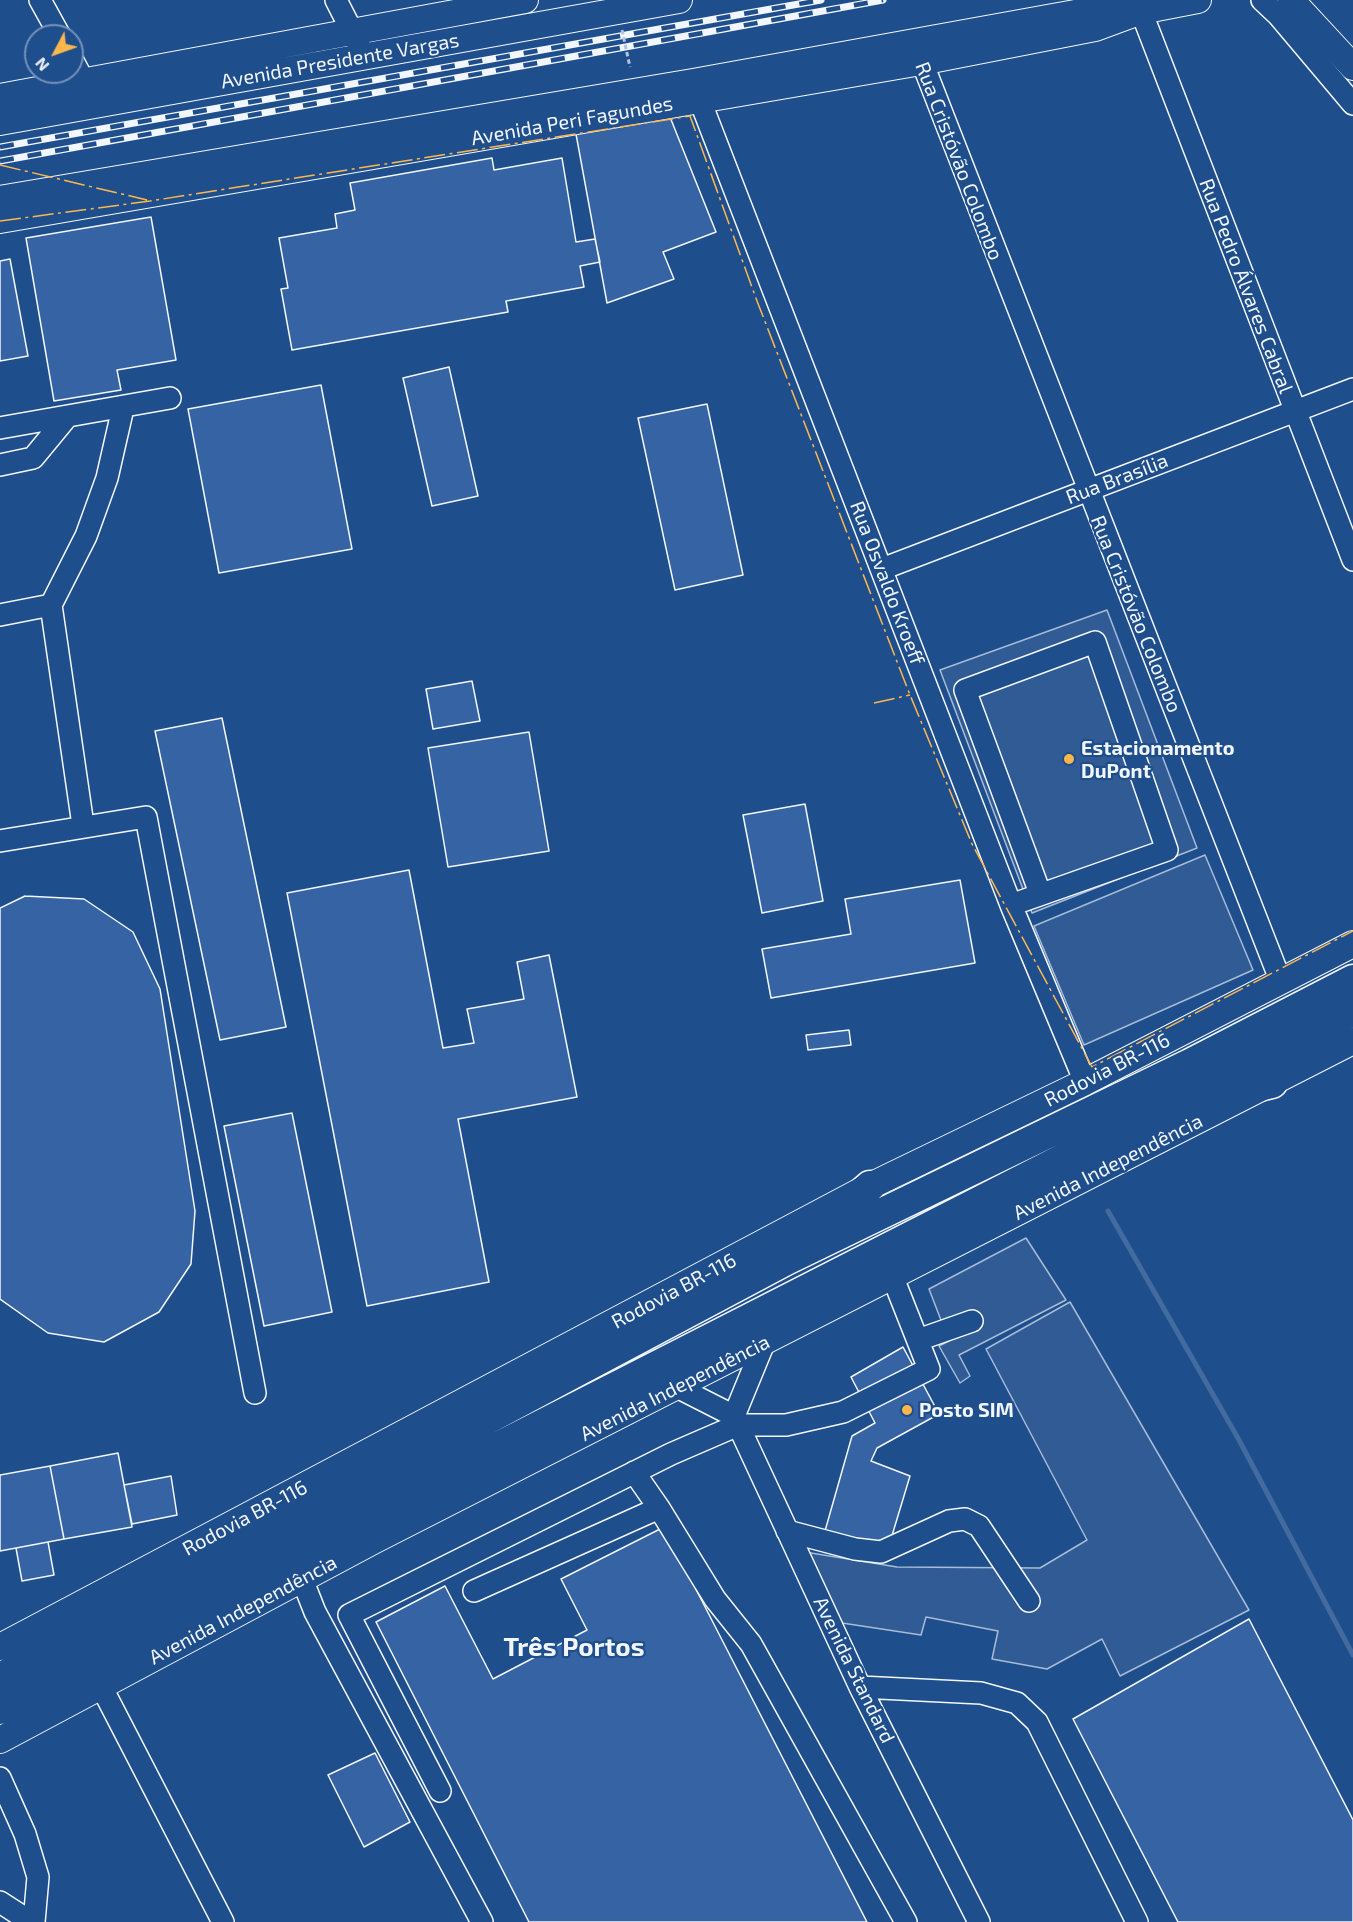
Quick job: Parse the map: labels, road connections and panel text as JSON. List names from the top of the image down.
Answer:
{
  "streets": {
    "highway": ["Rodovia BR-116"],
    "main road": ["Avenida Presidente Vargas", "Avenida Peri Fagundes", "Avenida Independência"],
    "street": [
      "Rua Cristóvão Colombo",
      "Rua Pedro Álvares Cabral",
      "Rua Brasília",
      "Rua Osvaldo Kroeff",
      "Avenida Standard"
    ]
  },
  "crossings": [
    ["Avenida Peri Fagundes", "Rua Cristóvão Colombo"],
    ["Avenida Peri Fagundes", "Rua Pedro Álvares Cabral"],
    ["Avenida Peri Fagundes", "Rua Osvaldo Kroeff"],
    ["Rua Cristóvão Colombo", "Rua Brasília"],
    ["Rua Cristóvão Colombo", "Rodovia BR-116"],
    ["Rua Pedro Álvares Cabral", "Rua Brasília"],
    ["Rua Brasília", "Rua Osvaldo Kroeff"],
    ["Rua Osvaldo Kroeff", "Rodovia BR-116"]
  ],
  "districts": ["Três Portos"],
  "places": ["Estacionamento DuPont", "Posto SIM"],
  "north": "bottom left"
}
